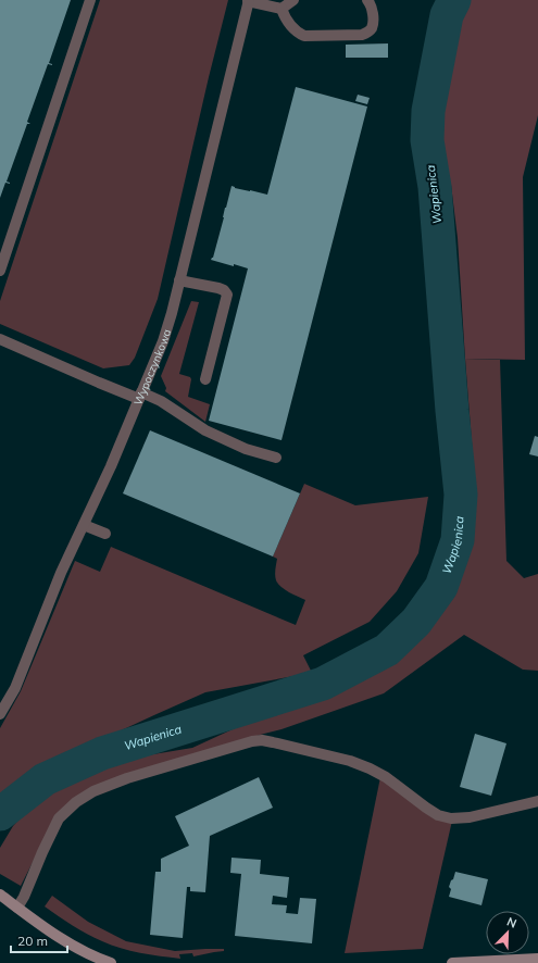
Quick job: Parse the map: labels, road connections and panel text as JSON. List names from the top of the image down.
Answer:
{
  "streets": {
    "street": ["Wypoczynkowa"]
  },
  "water": ["Wapienica"],
  "scale_bar": "20 m",
  "north": "top right"
}
